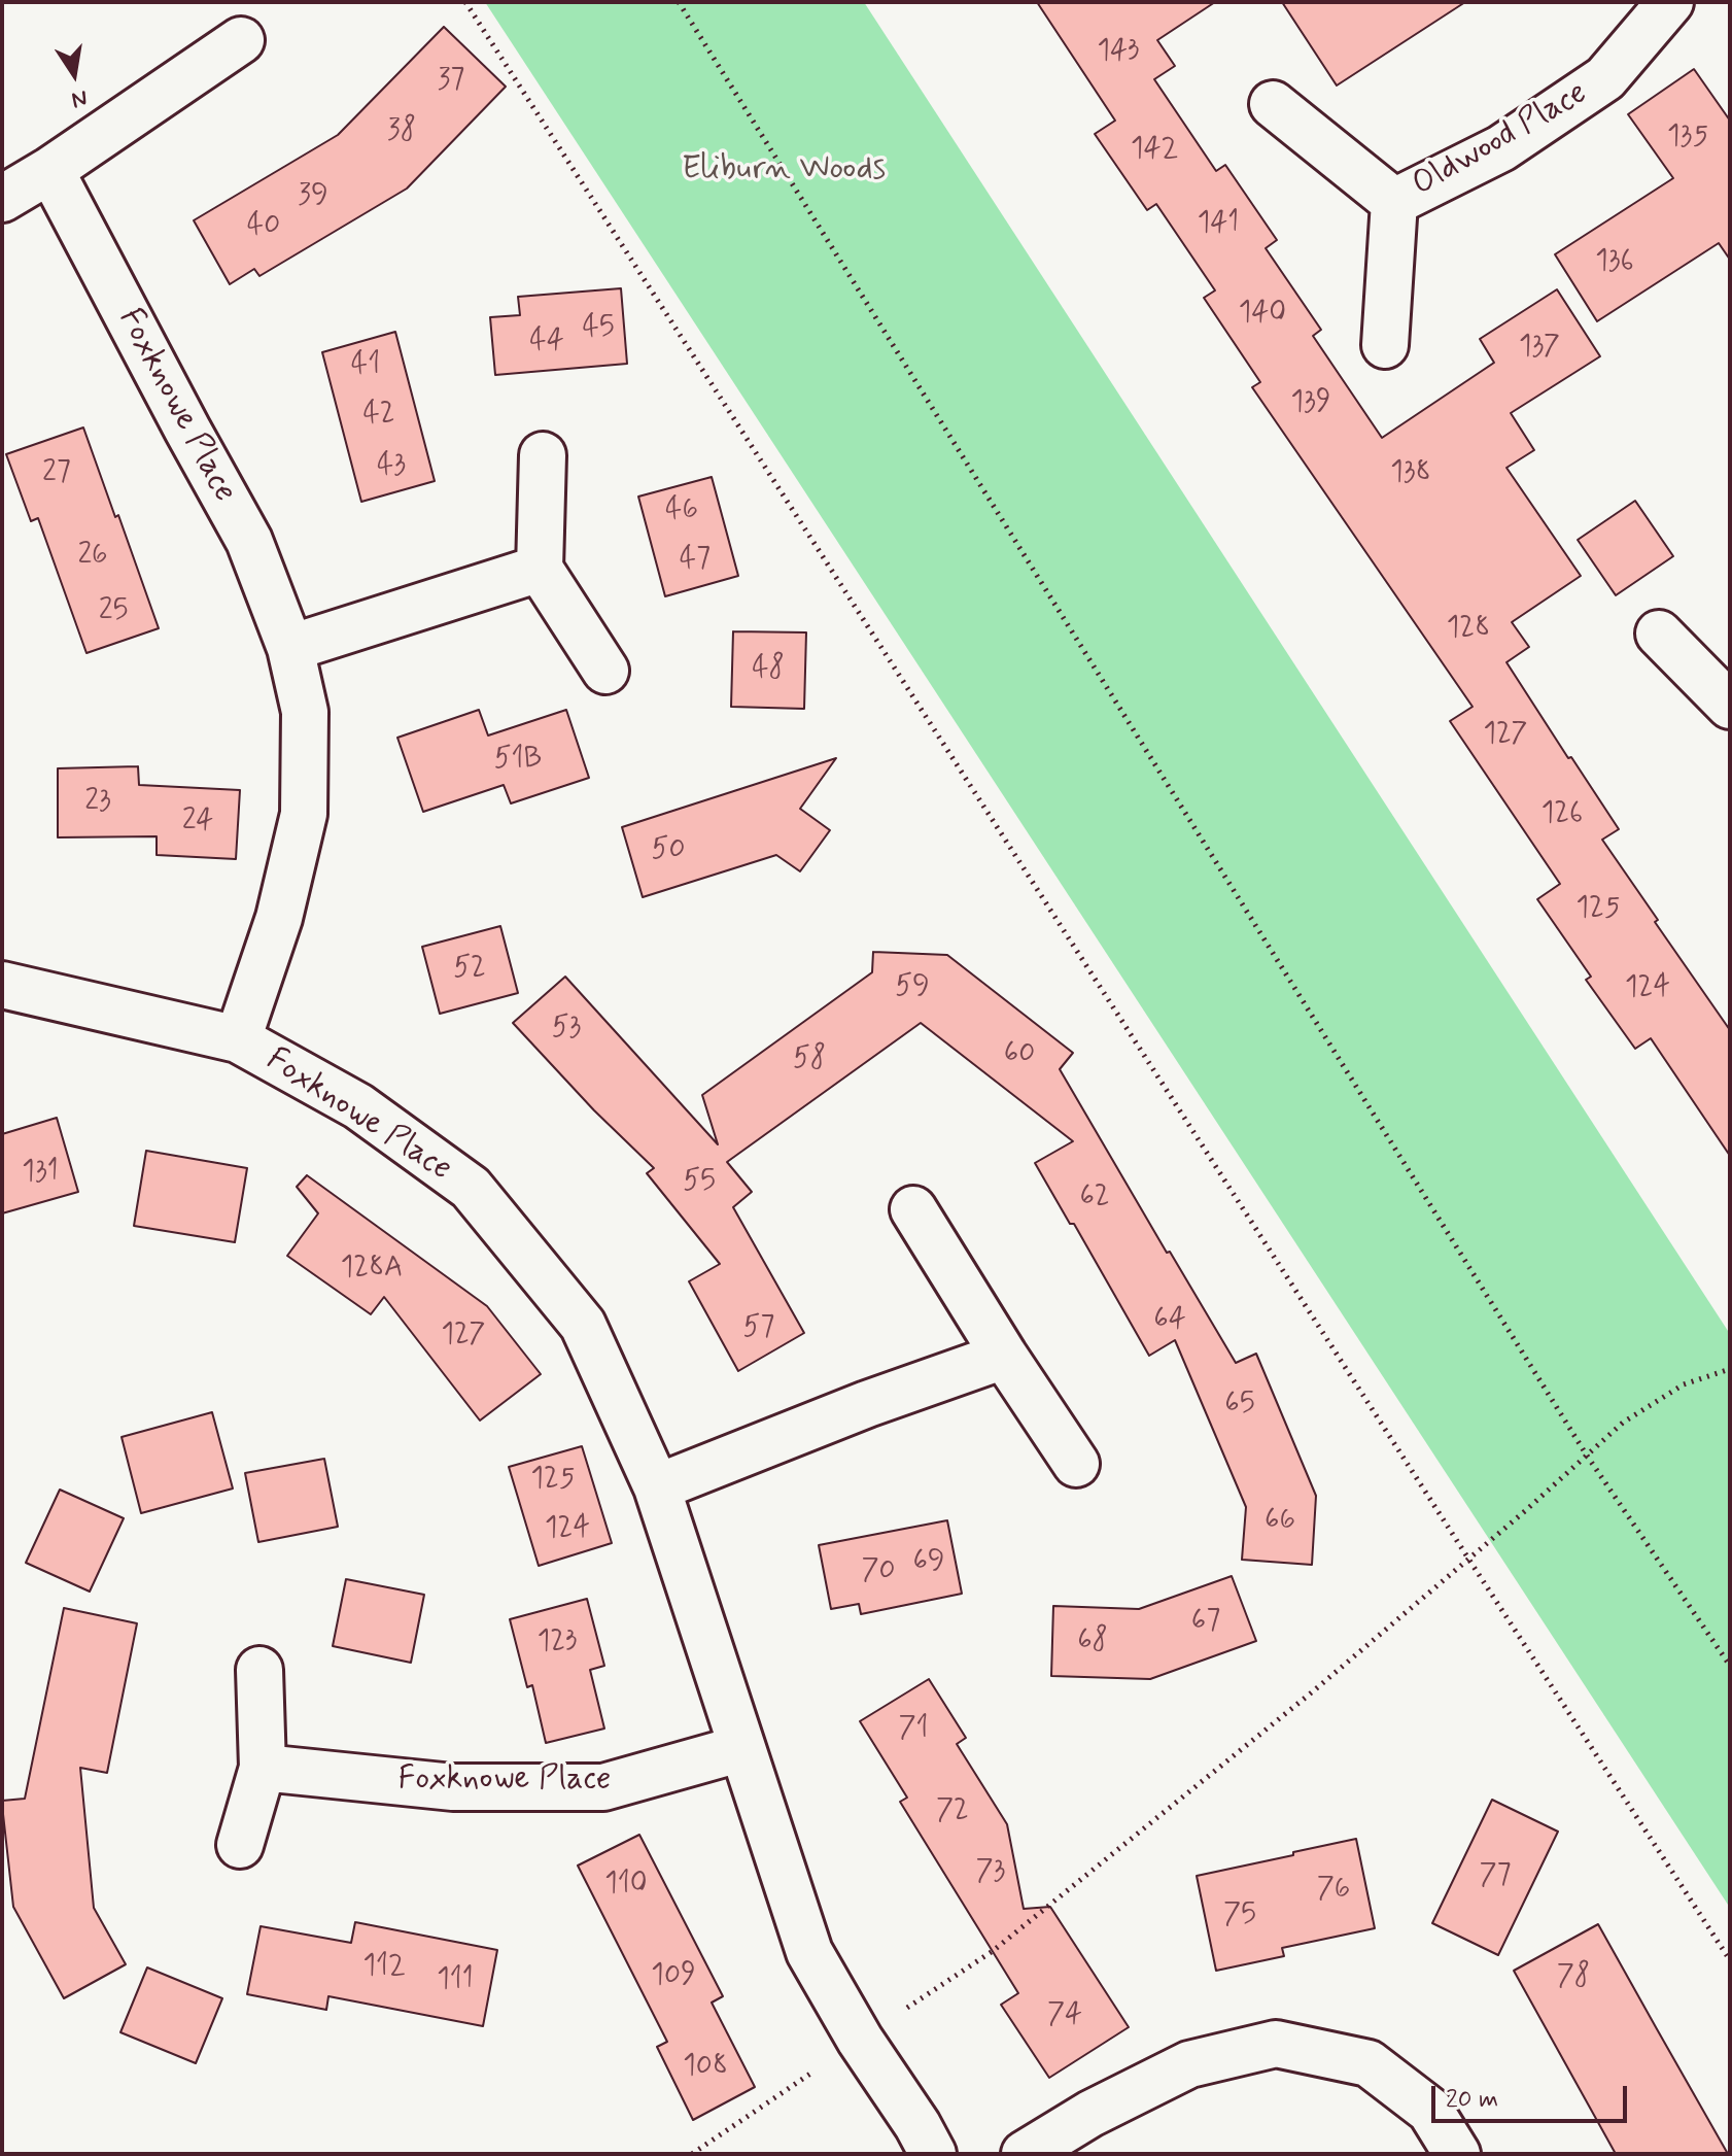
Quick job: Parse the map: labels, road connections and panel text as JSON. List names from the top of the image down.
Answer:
{
  "streets": {
    "street": ["Oldwood Place", "Foxknowe Place"]
  },
  "parks": ["Eliburn Woods"],
  "house_numbers": [
    "143",
    "37",
    "38",
    "135",
    "142",
    "39",
    "141",
    "40",
    "136",
    "140",
    "45",
    "44",
    "137",
    "41",
    "139",
    "42",
    "43",
    "27",
    "138",
    "46",
    "26",
    "47",
    "25",
    "128",
    "48",
    "127",
    "51B",
    "23",
    "126",
    "24",
    "50",
    "125",
    "52",
    "59",
    "124",
    "53",
    "60",
    "58",
    "131",
    "55",
    "62",
    "128A",
    "64",
    "57",
    "127",
    "65",
    "125",
    "66",
    "124",
    "69",
    "70",
    "67",
    "68",
    "123",
    "71",
    "72",
    "73",
    "77",
    "110",
    "76",
    "75",
    "112",
    "109",
    "78",
    "111",
    "74",
    "108"
  ],
  "scale_bar": "20 m",
  "north": "bottom"
}
